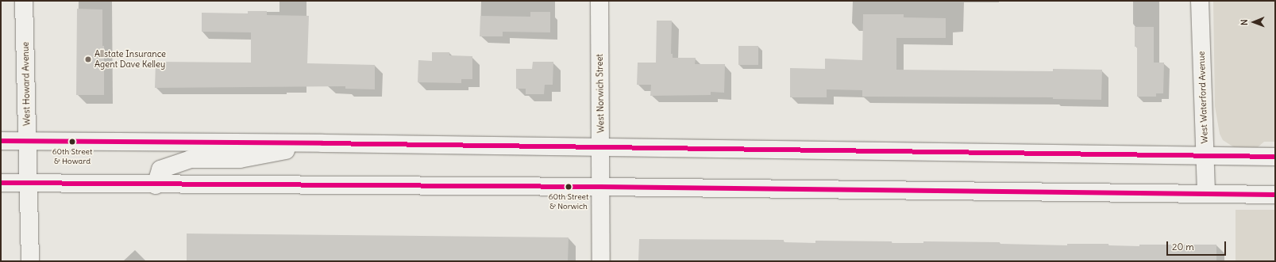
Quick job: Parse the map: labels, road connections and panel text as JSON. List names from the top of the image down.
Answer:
{
  "streets": {
    "main road": ["West Howard Avenue", "West Norwich Street", "West Waterford Avenue"]
  },
  "places": ["Allstate Insurance Agent Dave Kelley", "60th Street & Howard", "60th Street & Norwich"],
  "scale_bar": "20 m",
  "north": "left"
}
